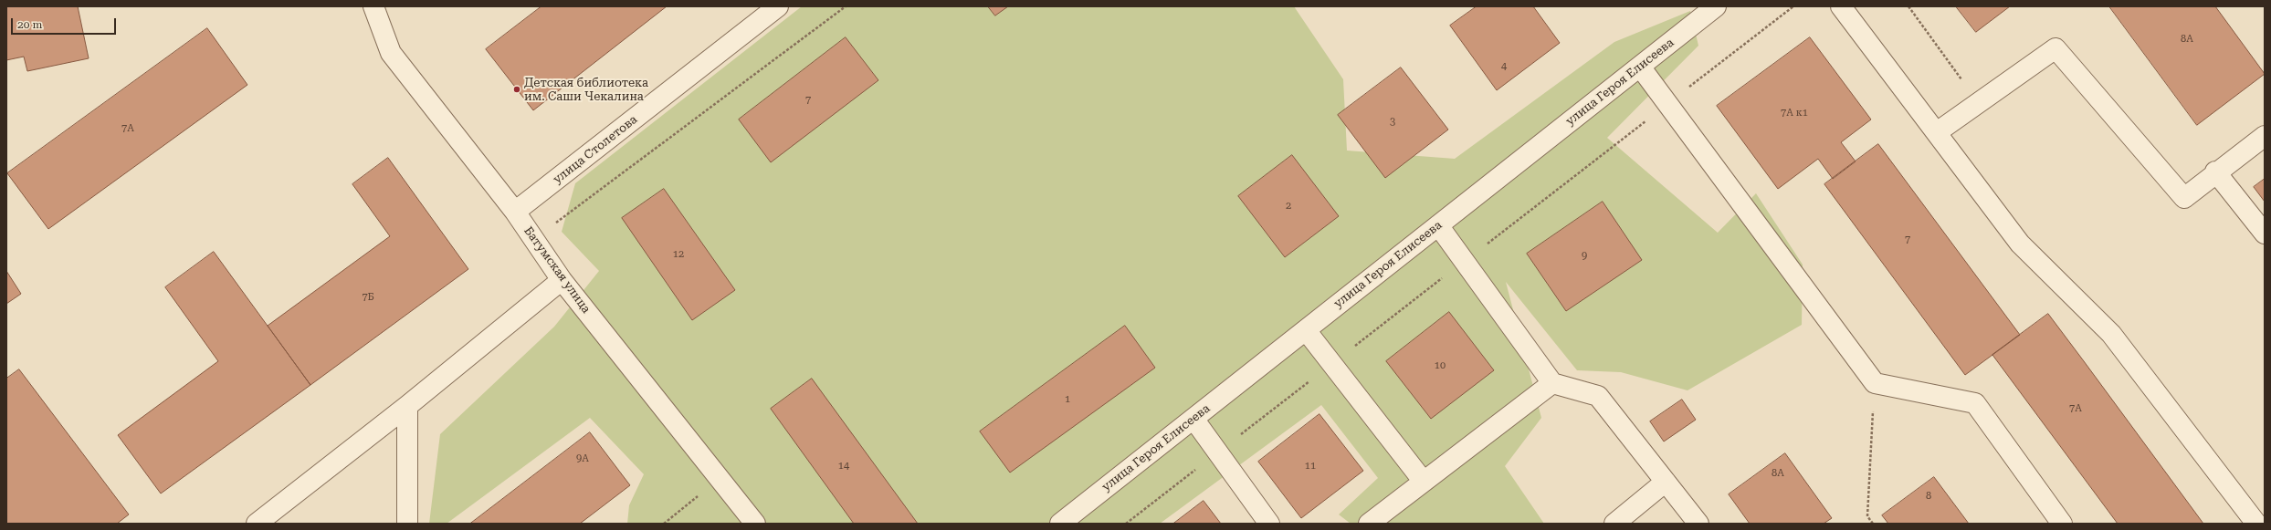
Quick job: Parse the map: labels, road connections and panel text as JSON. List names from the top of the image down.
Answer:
{
  "streets": {
    "street": ["улица Героя Елисеева", "улица Столетова", "Батумская улица"]
  },
  "crossings": [
    ["улица Столетова", "Батумская улица"]
  ],
  "places": ["Детская библиотека им. Саши Чекалина"],
  "house_numbers": [
    "8А",
    "4",
    "7",
    "7А к1",
    "3",
    "7А",
    "2",
    "7",
    "12",
    "9",
    "7Б",
    "10",
    "1",
    "7А",
    "9А",
    "14",
    "11",
    "8А",
    "8"
  ],
  "scale_bar": "20 m"
}
